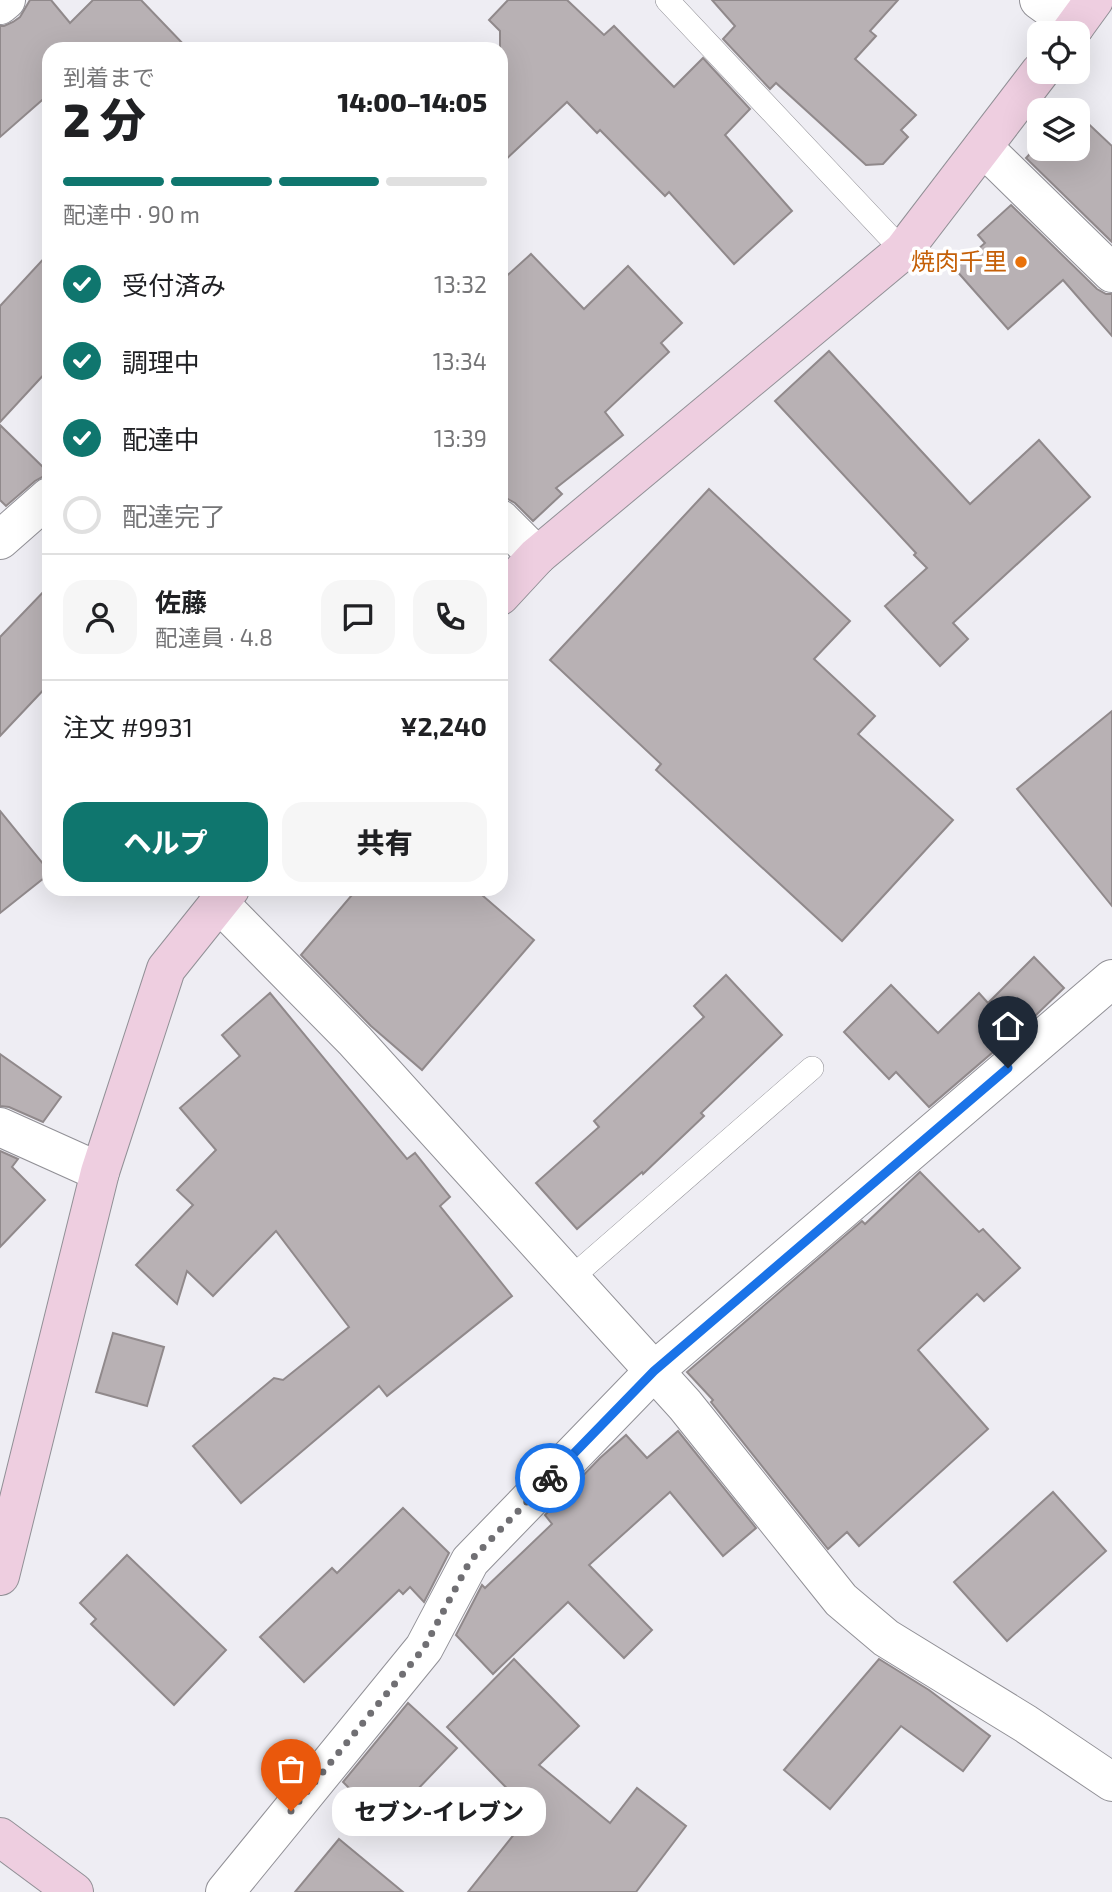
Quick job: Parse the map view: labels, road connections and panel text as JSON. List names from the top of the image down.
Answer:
{
  "places": ["焼肉千里", "セブン-イレブン"],
  "page": {
    "heading": ["2 分", "到着まで", "14:00–14:05"],
    "panel": [
      "佐藤",
      "配達員 · 4.8",
      "注文 #9931",
      "¥2,240"
    ],
    "bar": "配達中 · 90 m",
    "list": [
      ["受付済み", "13:32"],
      ["調理中", "13:34"],
      ["配達中", "13:39"],
      "配達完了"
    ],
    "buttons": ["ヘルプ", "共有"],
    "bubble": "セブン-イレブン"
  }
}
